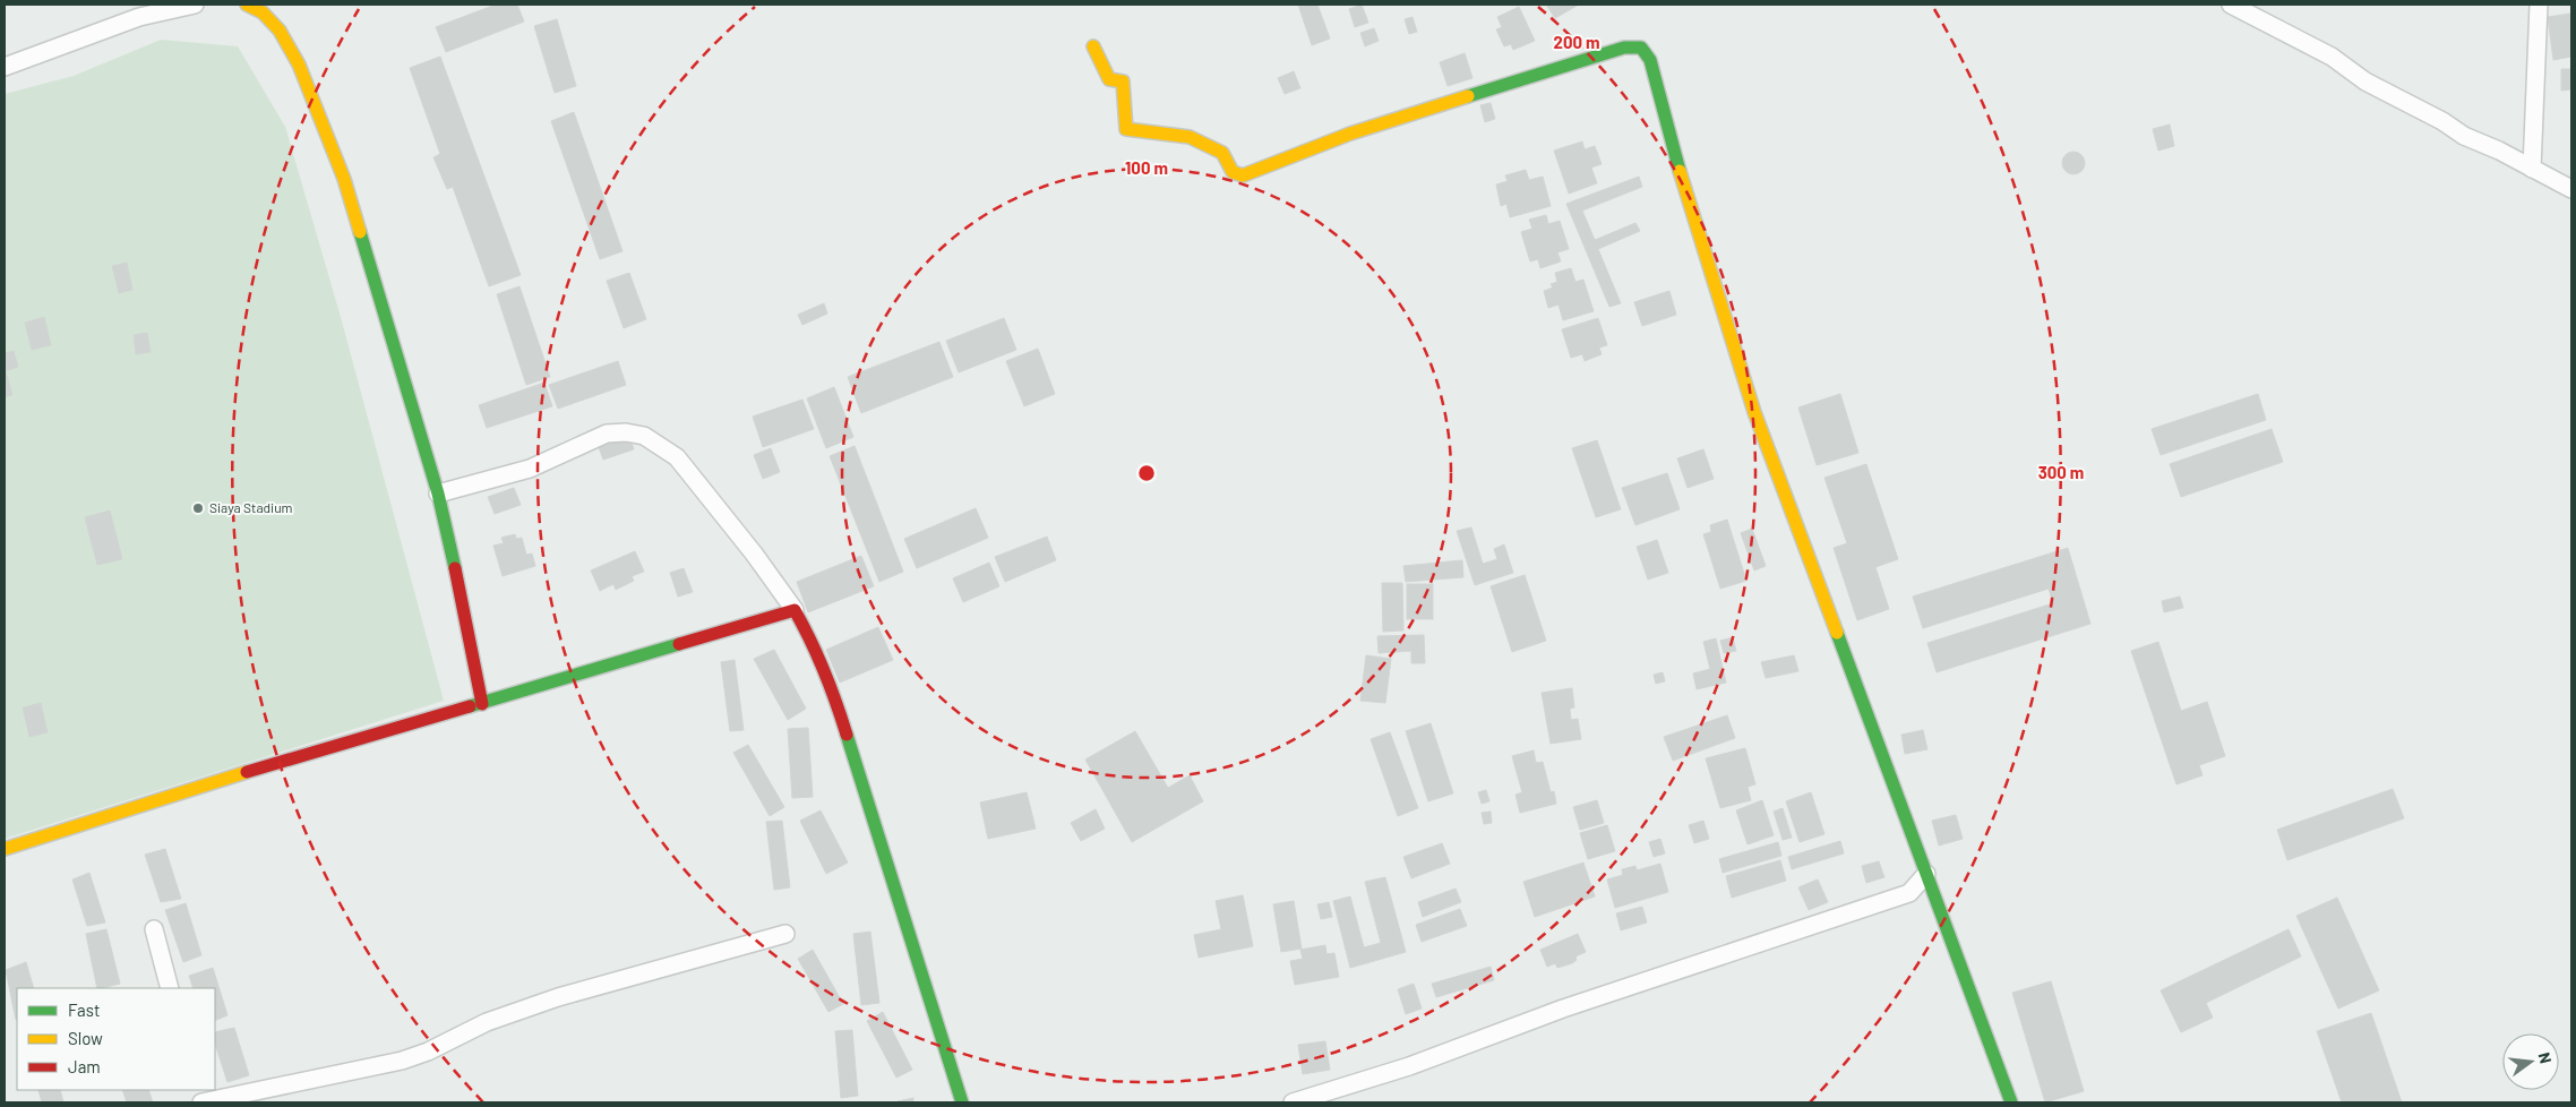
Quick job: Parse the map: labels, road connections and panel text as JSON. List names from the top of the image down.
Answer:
{
  "places": ["Siaya Stadium"],
  "legend": ["Fast", "Slow", "Jam"],
  "north": "right",
  "rings": ["200 m", "100 m", "300 m"]
}
